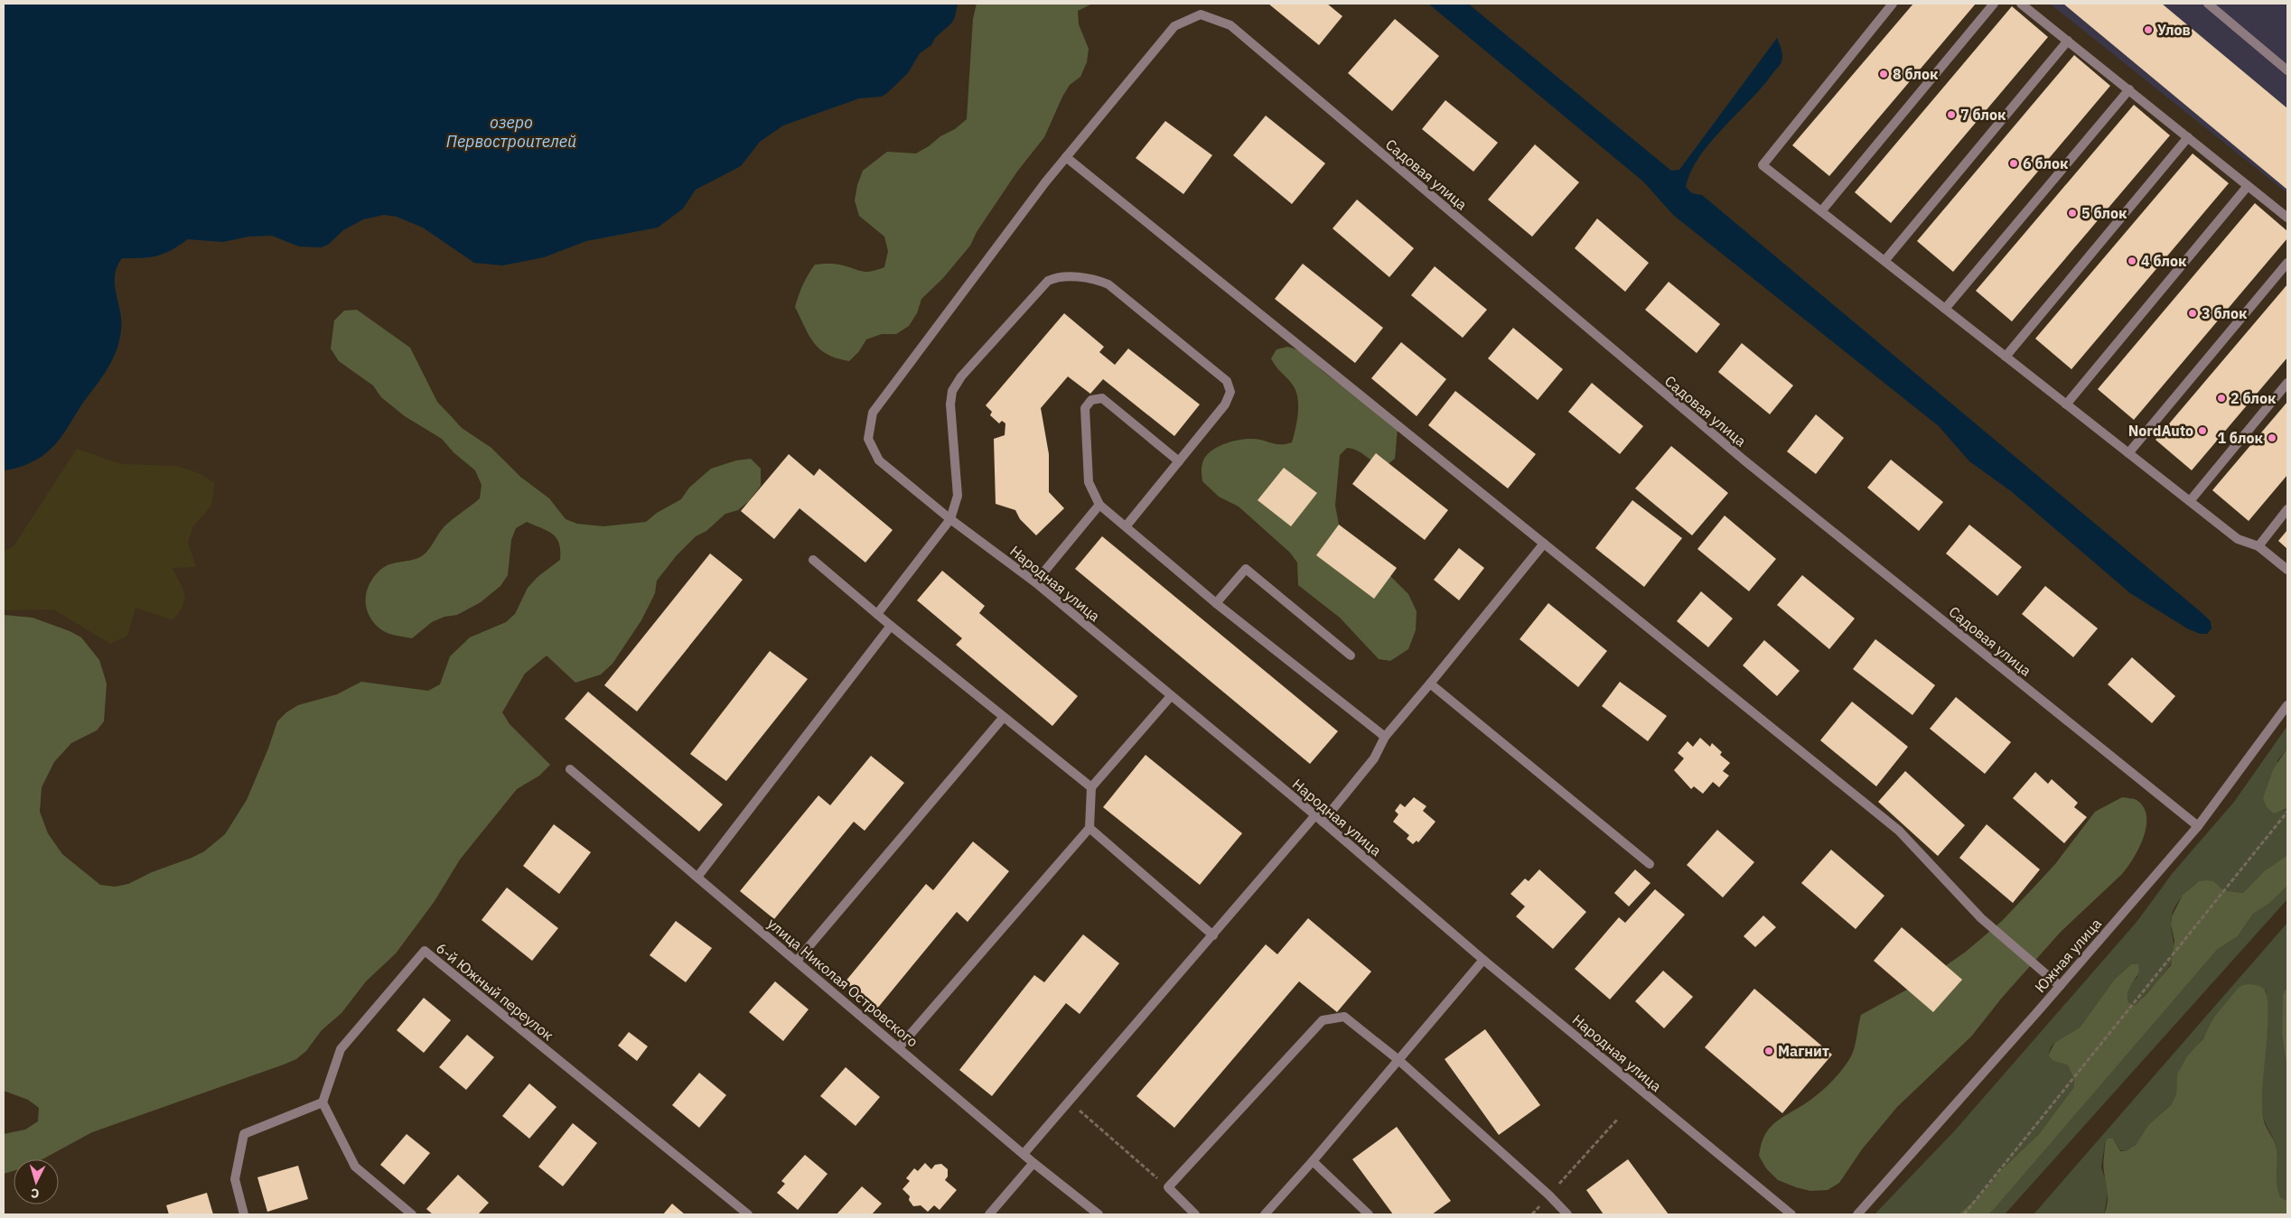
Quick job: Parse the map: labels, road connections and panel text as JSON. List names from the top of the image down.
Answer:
{
  "streets": {
    "street": [
      "Садовая улица",
      "Народная улица",
      "Южная улица",
      "улица Николая Островского",
      "6-й Южный переулок"
    ]
  },
  "crossings": [
    ["Садовая улица", "Народная улица"],
    ["Садовая улица", "Южная улица"]
  ],
  "water": ["озеро Первостроителей"],
  "places": [
    "Улов",
    "8 блок",
    "7 блок",
    "6 блок",
    "5 блок",
    "4 блок",
    "3 блок",
    "2 блок",
    "NordAuto",
    "1 блок",
    "Магнит"
  ],
  "north": "bottom"
}
